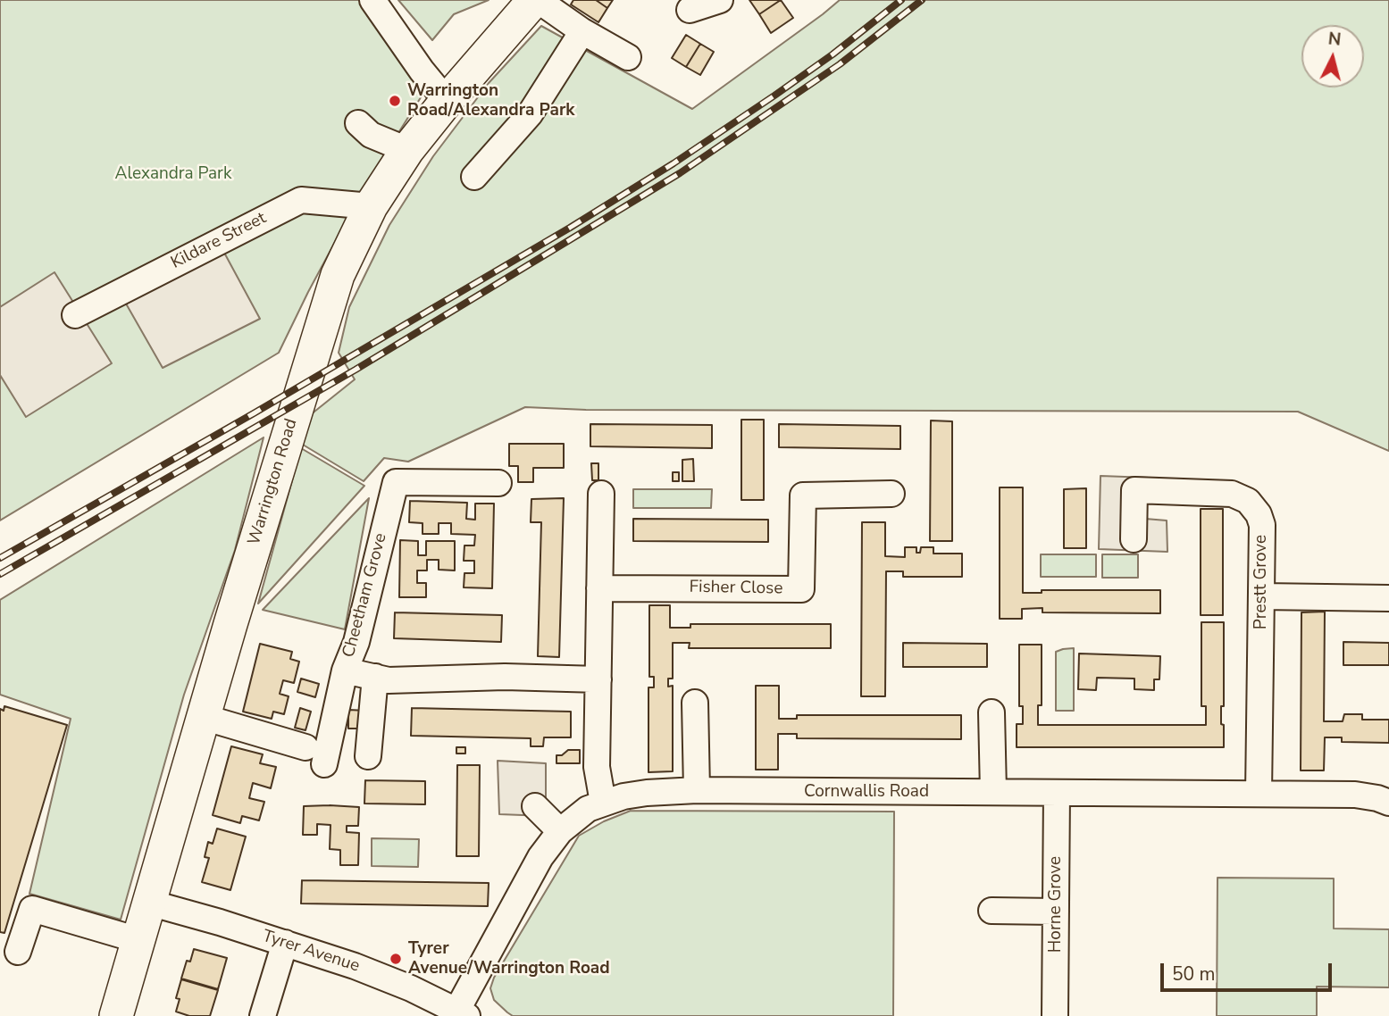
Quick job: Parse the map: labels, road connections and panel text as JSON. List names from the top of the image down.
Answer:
{
  "streets": {
    "main road": ["Warrington Road"],
    "street": [
      "Kildare Street",
      "Prestt Grove",
      "Fisher Close",
      "Cheetham Grove",
      "Cornwallis Road",
      "Horne Grove",
      "Tyrer Avenue"
    ]
  },
  "crossings": [
    ["Kildare Street", "Warrington Road"],
    ["Warrington Road", "Tyrer Avenue"],
    ["Prestt Grove", "Cornwallis Road"],
    ["Cornwallis Road", "Horne Grove"],
    ["Cornwallis Road", "Tyrer Avenue"]
  ],
  "parks": ["Alexandra Park"],
  "places": ["Warrington Road/Alexandra Park", "Tyrer Avenue/Warrington Road"],
  "scale_bar": "50 m",
  "north": "top"
}
